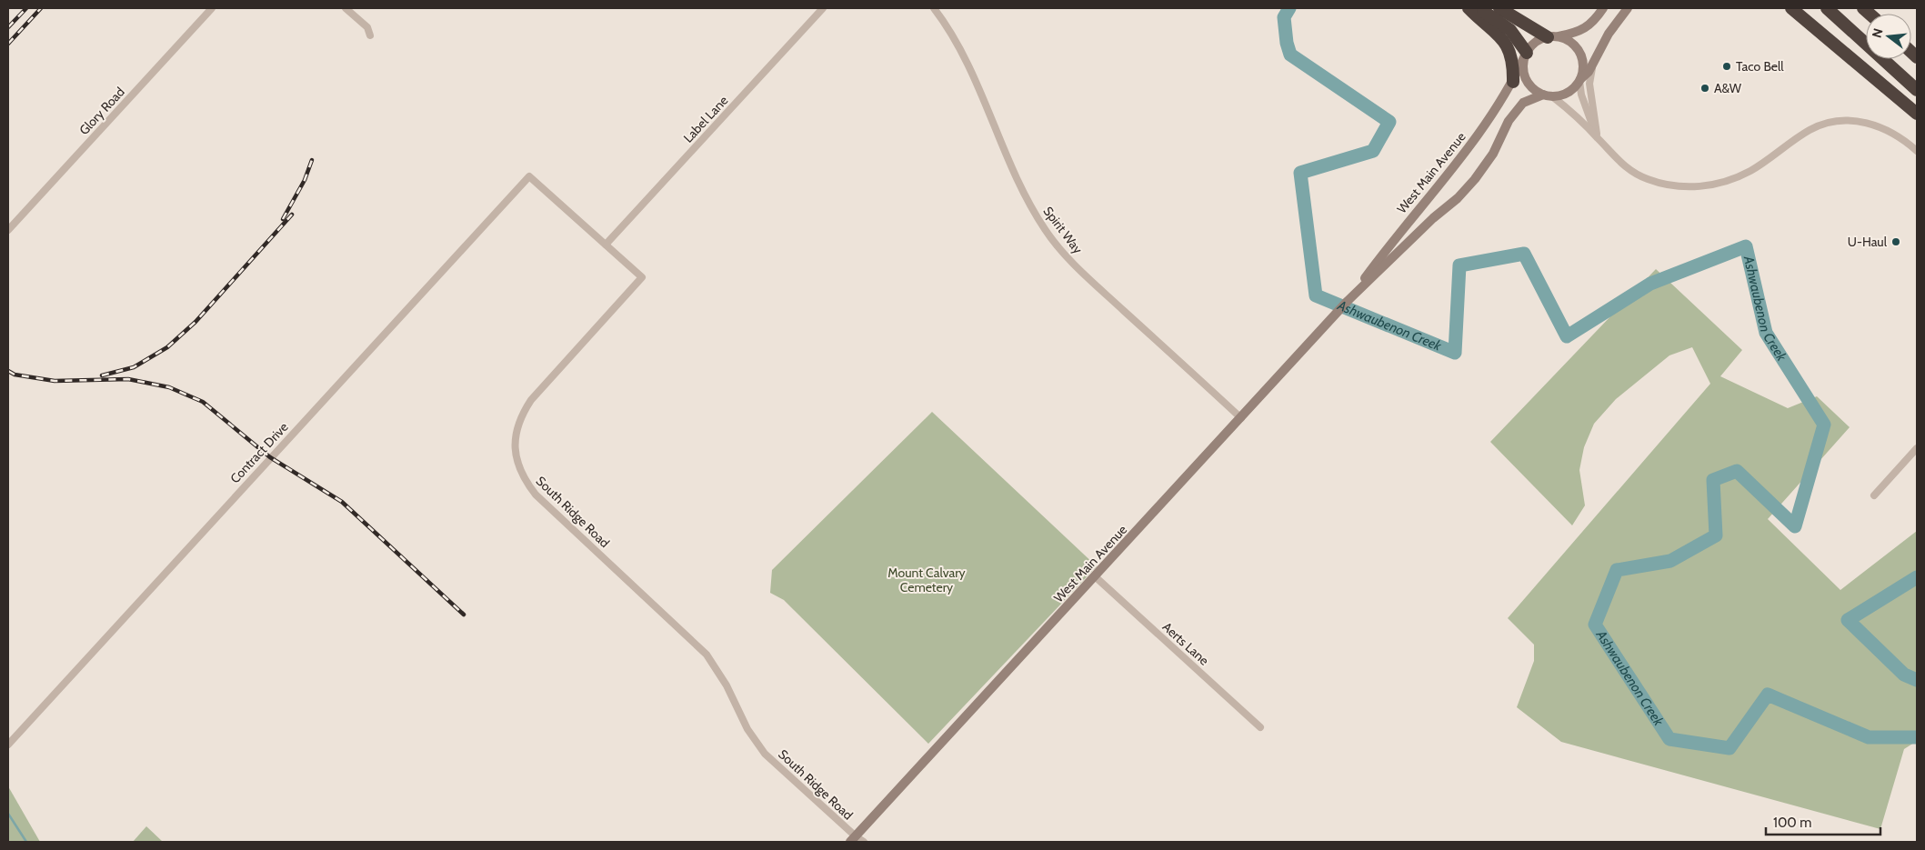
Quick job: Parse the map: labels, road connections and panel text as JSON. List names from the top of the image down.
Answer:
{
  "streets": {
    "main road": ["West Main Avenue"],
    "street": [
      "Glory Road",
      "Label Lane",
      "Spirit Way",
      "Contract Drive",
      "South Ridge Road",
      "Aerts Lane"
    ]
  },
  "crossings": [
    ["Label Lane", "South Ridge Road"],
    ["West Main Avenue", "Spirit Way"],
    ["West Main Avenue", "South Ridge Road"],
    ["West Main Avenue", "Aerts Lane"],
    ["Contract Drive", "South Ridge Road"]
  ],
  "water": ["Ashwaubenon Creek"],
  "parks": ["Mount Calvary Cemetery"],
  "places": ["Taco Bell", "A&W", "U-Haul"],
  "scale_bar": "100 m",
  "north": "left"
}
